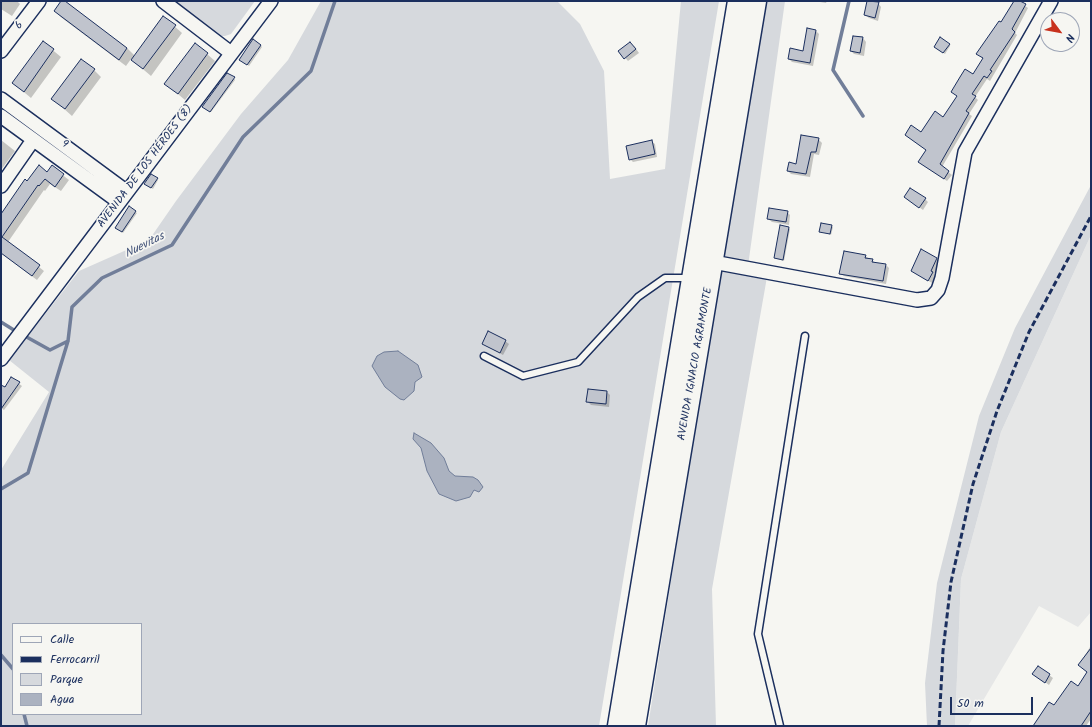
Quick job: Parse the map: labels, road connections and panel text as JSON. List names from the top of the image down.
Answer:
{
  "streets": {
    "main road": ["AVENIDA IGNACIO AGRAMONTE"],
    "street": ["6", "9", "AVENIDA DE LOS HÉROES (8)"]
  },
  "crossings": [
    ["9", "AVENIDA DE LOS HÉROES (8)"]
  ],
  "water": ["Nuevitas"],
  "legend": [
    "Calle",
    "Ferrocarril",
    "Parque",
    "Agua"
  ],
  "scale_bar": "50 m",
  "north": "bottom right"
}
